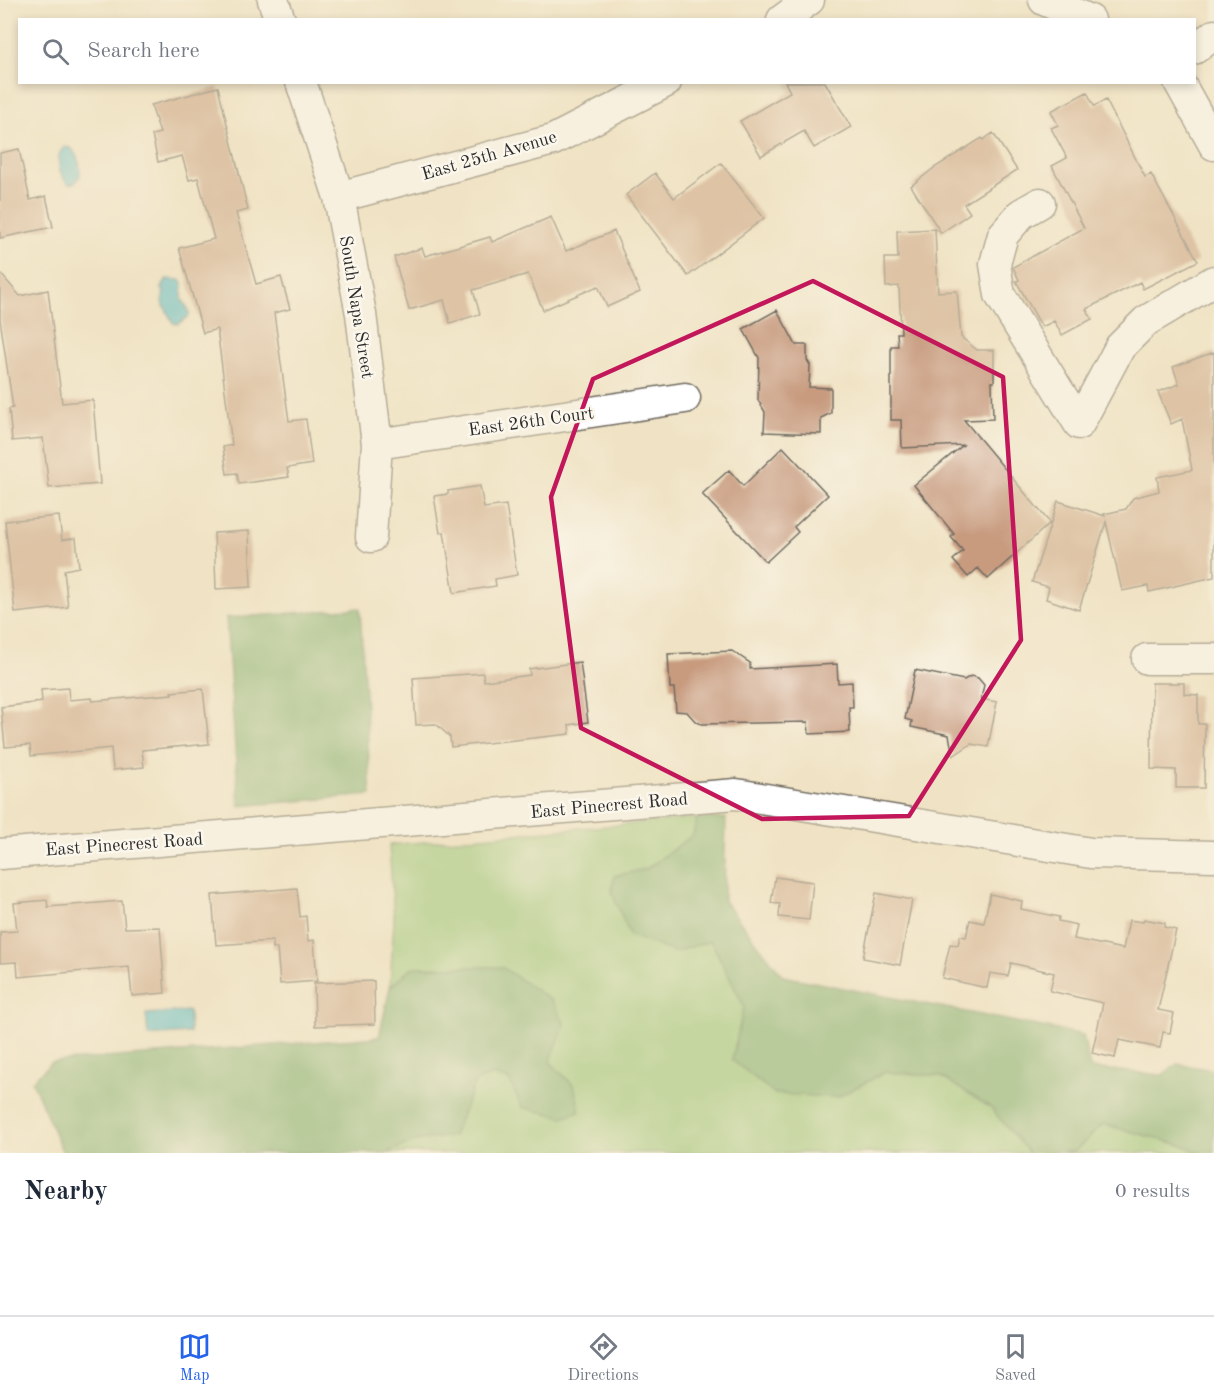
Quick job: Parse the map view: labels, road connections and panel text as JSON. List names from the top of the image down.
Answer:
{
  "streets": {
    "street": [
      "East 25th Avenue",
      "South Napa Street",
      "East 26th Court",
      "East Pinecrest Road"
    ]
  },
  "crossings": [
    ["East 25th Avenue", "South Napa Street"],
    ["South Napa Street", "East 26th Court"]
  ],
  "page": {
    "search": "Search here",
    "heading": ["Nearby", "0 results"],
    "nav": ["Map", "Directions", "Saved"]
  }
}
